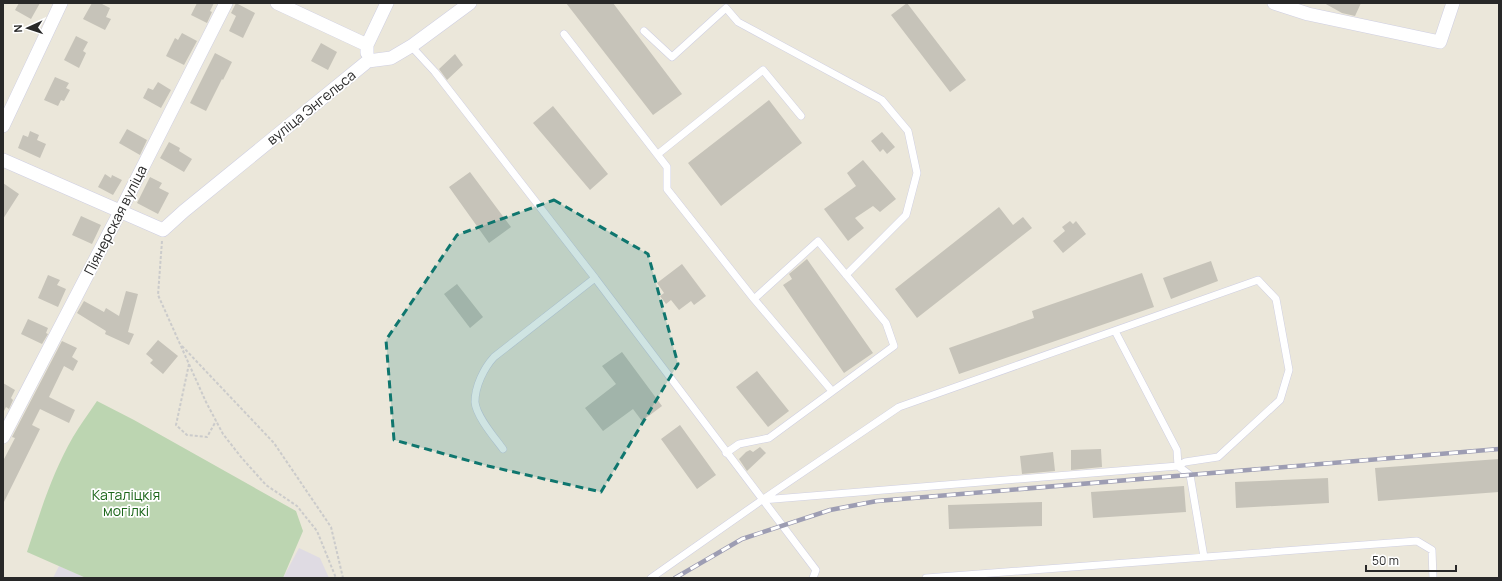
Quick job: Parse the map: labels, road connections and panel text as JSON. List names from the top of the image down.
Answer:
{
  "streets": {
    "street": ["вуліца Энгельса", "Піянерская вуліца"]
  },
  "parks": ["Каталіцкія могілкі"],
  "scale_bar": "50 m",
  "north": "left"
}
